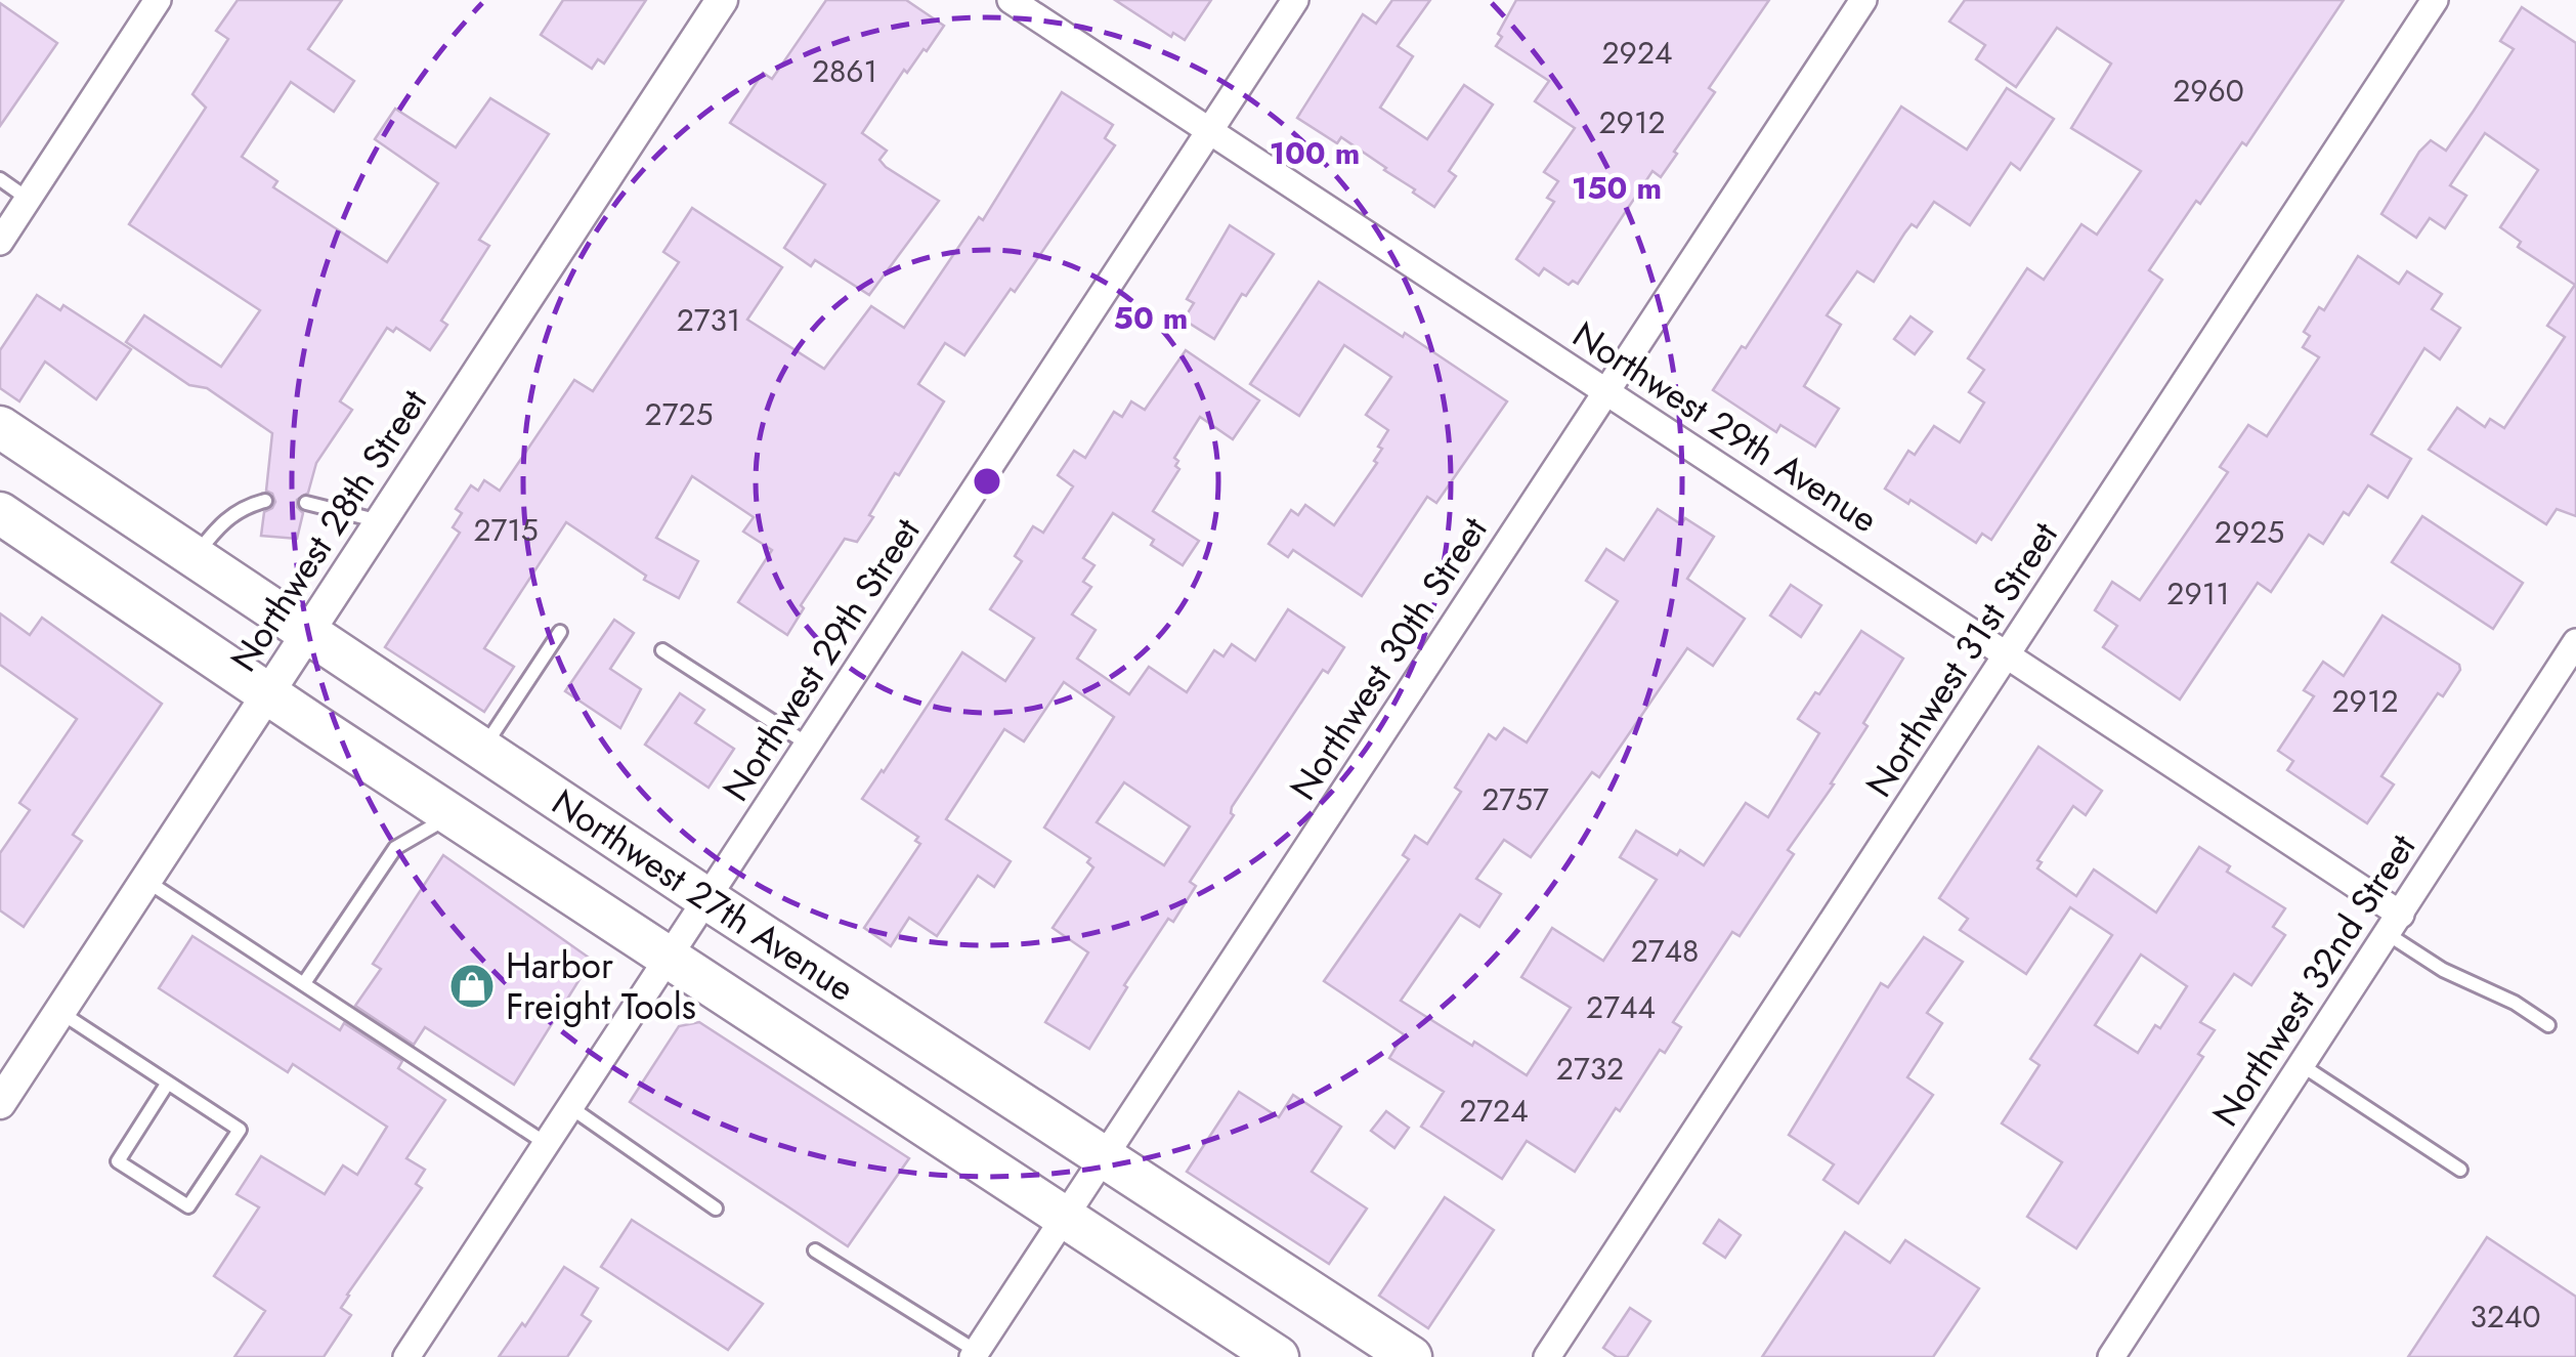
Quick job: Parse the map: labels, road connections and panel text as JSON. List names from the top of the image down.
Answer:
{
  "streets": {
    "highway": ["Northwest 27th Avenue"],
    "street": [
      "Northwest 29th Avenue",
      "Northwest 28th Street",
      "Northwest 30th Street",
      "Northwest 29th Street",
      "Northwest 31st Street",
      "Northwest 32nd Street"
    ]
  },
  "crossings": [
    ["Northwest 29th Avenue", "Northwest 30th Street"],
    ["Northwest 29th Avenue", "Northwest 29th Street"],
    ["Northwest 29th Avenue", "Northwest 31st Street"],
    ["Northwest 29th Avenue", "Northwest 32nd Street"],
    ["Northwest 28th Street", "Northwest 27th Avenue"],
    ["Northwest 30th Street", "Northwest 27th Avenue"],
    ["Northwest 29th Street", "Northwest 27th Avenue"]
  ],
  "places": {
    "shop": ["Harbor Freight Tools"]
  },
  "house_numbers": [
    "2924",
    "2861",
    "2960",
    "2912",
    "2731",
    "2725",
    "2715",
    "2925",
    "2911",
    "2912",
    "2757",
    "2748",
    "2744",
    "2732",
    "2724",
    "3240"
  ],
  "rings": ["100 m", "150 m", "50 m"]
}
